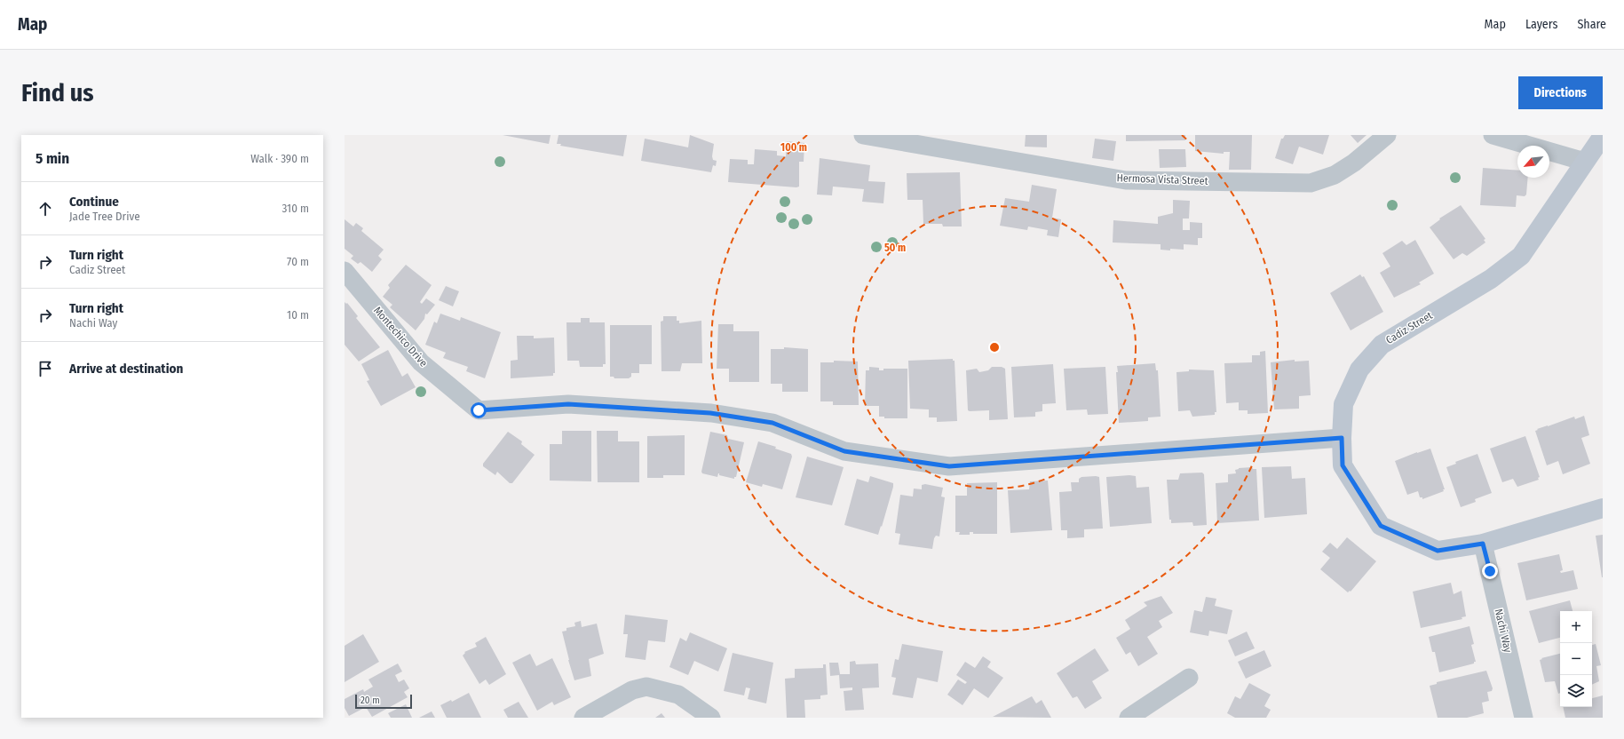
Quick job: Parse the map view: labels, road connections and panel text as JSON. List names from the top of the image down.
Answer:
{
  "streets": {
    "street": [
      "Hermosa Vista Street",
      "Cadiz Street",
      "Montechico Drive",
      "Nachi Way"
    ]
  },
  "crossings": [
    ["Cadiz Street", "Montechico Drive"],
    ["Cadiz Street", "Nachi Way"]
  ],
  "scale_bar": "20 m",
  "north": "bottom left",
  "page": {
    "header": "Map",
    "nav": ["Map", "Layers", "Share"],
    "buttons": "Directions",
    "title": "Find us",
    "heading": ["5 min", "Walk · 390 m"],
    "list": [
      ["Continue", "Jade Tree Drive", "310 m"],
      ["Turn right", "Cadiz Street", "70 m"],
      ["Turn right", "Nachi Way", "10 m"],
      "Arrive at destination"
    ],
    "map_buttons": ["+", "−"],
    "scale": "20 m"
  },
  "rings": ["100 m", "50 m"]
}
